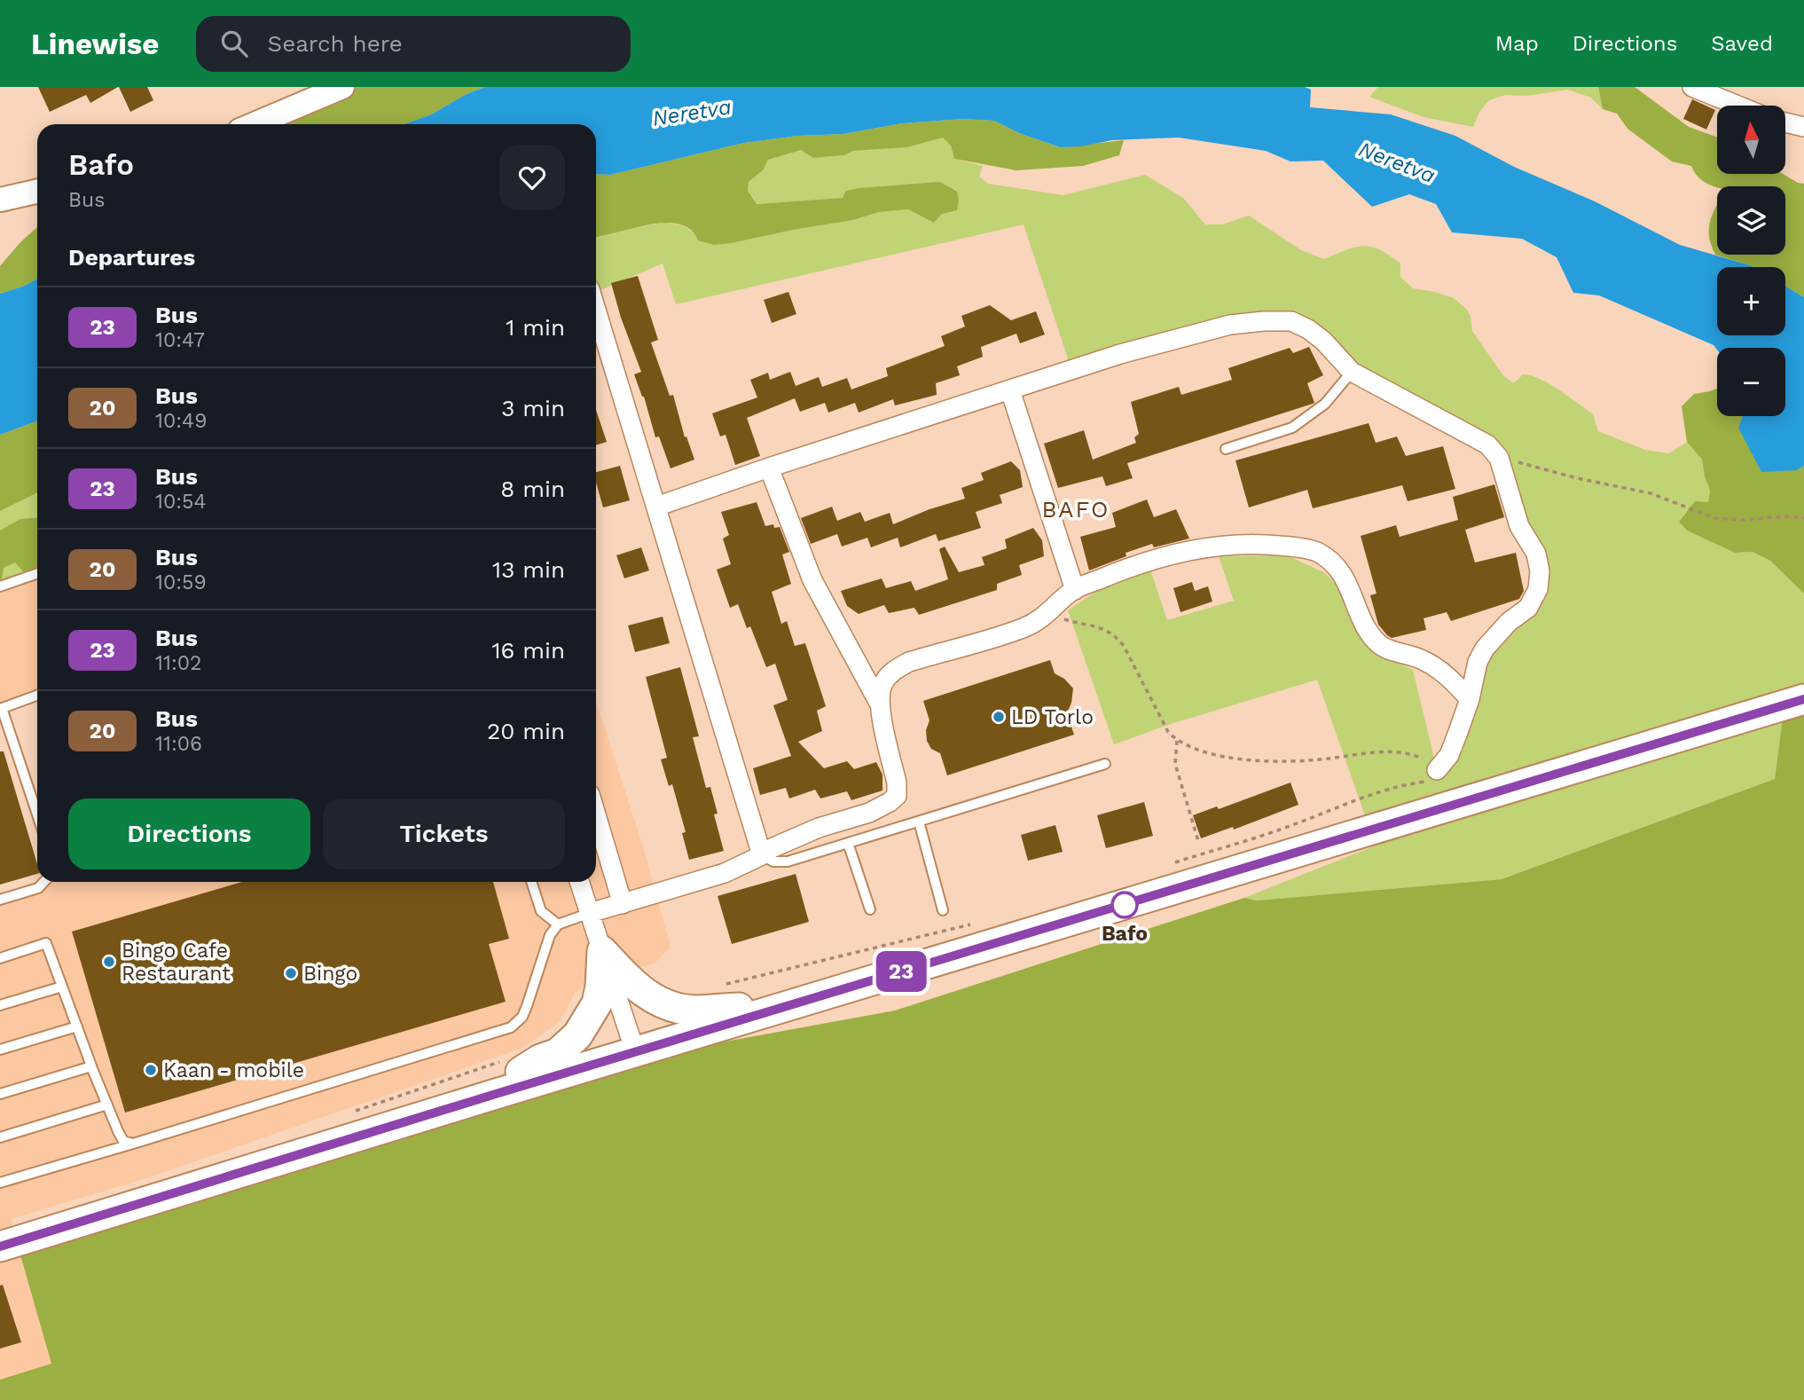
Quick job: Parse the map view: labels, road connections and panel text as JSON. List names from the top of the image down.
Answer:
{
  "districts": ["BAFO"],
  "water": ["Neretva"],
  "places": [
    "LD Torlo",
    "Bafo",
    "Bingo Cafe Restaurant",
    "Bingo",
    "Kaan - mobile"
  ],
  "lines": ["bus line 23"],
  "north": "top",
  "page": {
    "header": "Linewise",
    "search": "Search here",
    "nav": ["Map", "Directions", "Saved"],
    "on_map": "23",
    "map_buttons": ["+", "−"],
    "heading": [
      ["Bafo", "Bus"],
      "Departures"
    ],
    "list": [
      {
        "mark": "23",
        "name": "Bus",
        "note": "10:47",
        "value": "1 min"
      },
      {
        "mark": "20",
        "name": "Bus",
        "note": "10:49",
        "value": "3 min"
      },
      {
        "mark": "23",
        "name": "Bus",
        "note": "10:54",
        "value": "8 min"
      },
      {
        "mark": "20",
        "name": "Bus",
        "note": "10:59",
        "value": "13 min"
      },
      {
        "mark": "23",
        "name": "Bus",
        "note": "11:02",
        "value": "16 min"
      },
      {
        "mark": "20",
        "name": "Bus",
        "note": "11:06",
        "value": "20 min"
      }
    ],
    "buttons": ["Directions", "Tickets"]
  }
}
